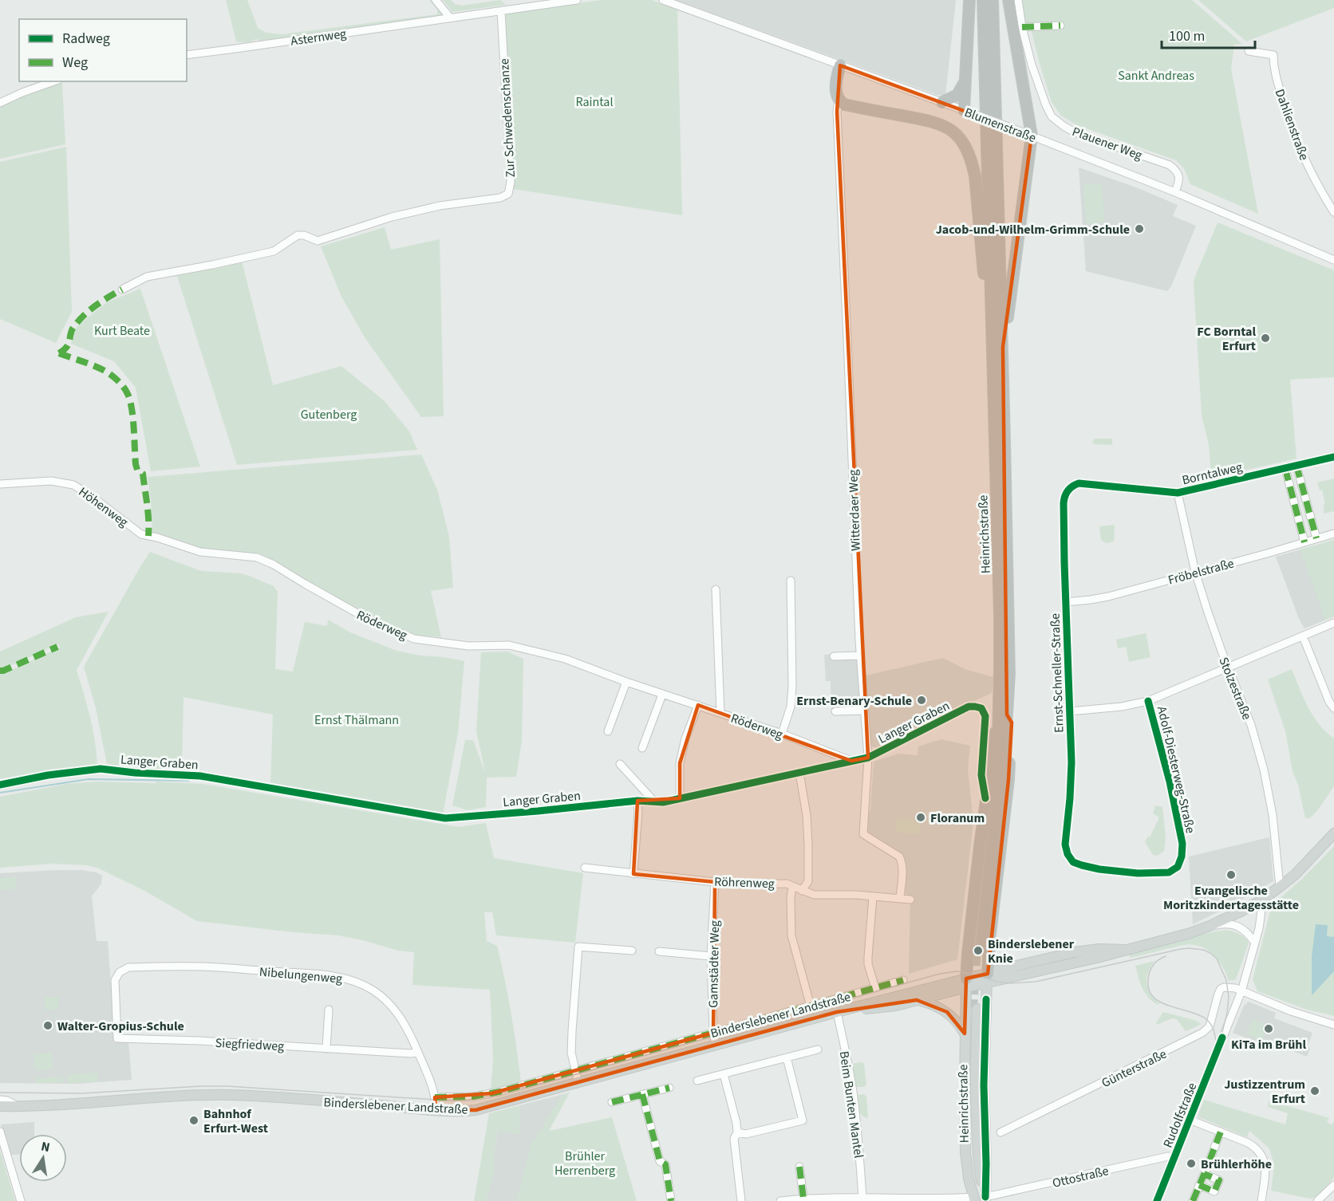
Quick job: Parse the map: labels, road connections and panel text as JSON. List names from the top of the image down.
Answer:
{
  "streets": {
    "highway": ["Heinrichstraße"],
    "main road": ["Binderslebener Landstraße"],
    "street": [
      "Asternweg",
      "Zur Schwedenschanze",
      "Blumenstraße",
      "Dahlienstraße",
      "Plauener Weg",
      "Borntalweg",
      "Höhenweg",
      "Witterdaer Weg",
      "Fröbelstraße",
      "Röderweg",
      "Ernst-Schneller-Straße",
      "Stolzestraße",
      "Langer Graben",
      "Adolf-Diesterweg-Straße",
      "Röhrenweg",
      "Gamstädter Weg",
      "Nibelungenweg",
      "Siegfriedweg",
      "Günterstraße",
      "Beim Bunten Mantel",
      "Rudolfstraße",
      "Ottostraße"
    ]
  },
  "crossings": [
    ["Blumenstraße", "Plauener Weg"],
    ["Borntalweg", "Ernst-Schneller-Straße"],
    ["Borntalweg", "Stolzestraße"],
    ["Höhenweg", "Röderweg"],
    ["Witterdaer Weg", "Langer Graben"],
    ["Witterdaer Weg", "Röhrenweg"],
    ["Heinrichstraße", "Binderslebener Landstraße"],
    ["Heinrichstraße", "Ottostraße"],
    ["Fröbelstraße", "Ernst-Schneller-Straße"],
    ["Fröbelstraße", "Stolzestraße"],
    ["Röderweg", "Langer Graben"],
    ["Ernst-Schneller-Straße", "Adolf-Diesterweg-Straße"],
    ["Stolzestraße", "Binderslebener Landstraße"],
    ["Röhrenweg", "Gamstädter Weg"],
    ["Gamstädter Weg", "Binderslebener Landstraße"],
    ["Nibelungenweg", "Binderslebener Landstraße"],
    ["Nibelungenweg", "Siegfriedweg"],
    ["Binderslebener Landstraße", "Beim Bunten Mantel"],
    ["Binderslebener Landstraße", "Rudolfstraße"],
    ["Günterstraße", "Rudolfstraße"],
    ["Rudolfstraße", "Ottostraße"]
  ],
  "parks": [
    "Sankt Andreas",
    "Raintal",
    "Kurt Beate",
    "Gutenberg",
    "Ernst Thälmann",
    "Brühler Herrenberg"
  ],
  "places": [
    "Jacob-und-Wilhelm-Grimm-Schule",
    "FC Borntal Erfurt",
    "Ernst-Benary-Schule",
    "Floranum",
    "Evangelische Moritzkindertagesstätte",
    "Binderslebener Knie",
    "Walter-Gropius-Schule",
    "KiTa im Brühl",
    "Justizzentrum Erfurt",
    "Bahnhof Erfurt-West",
    "Brühlerhöhe"
  ],
  "legend": ["Radweg", "Weg"],
  "scale_bar": "100 m",
  "north": "top"
}
